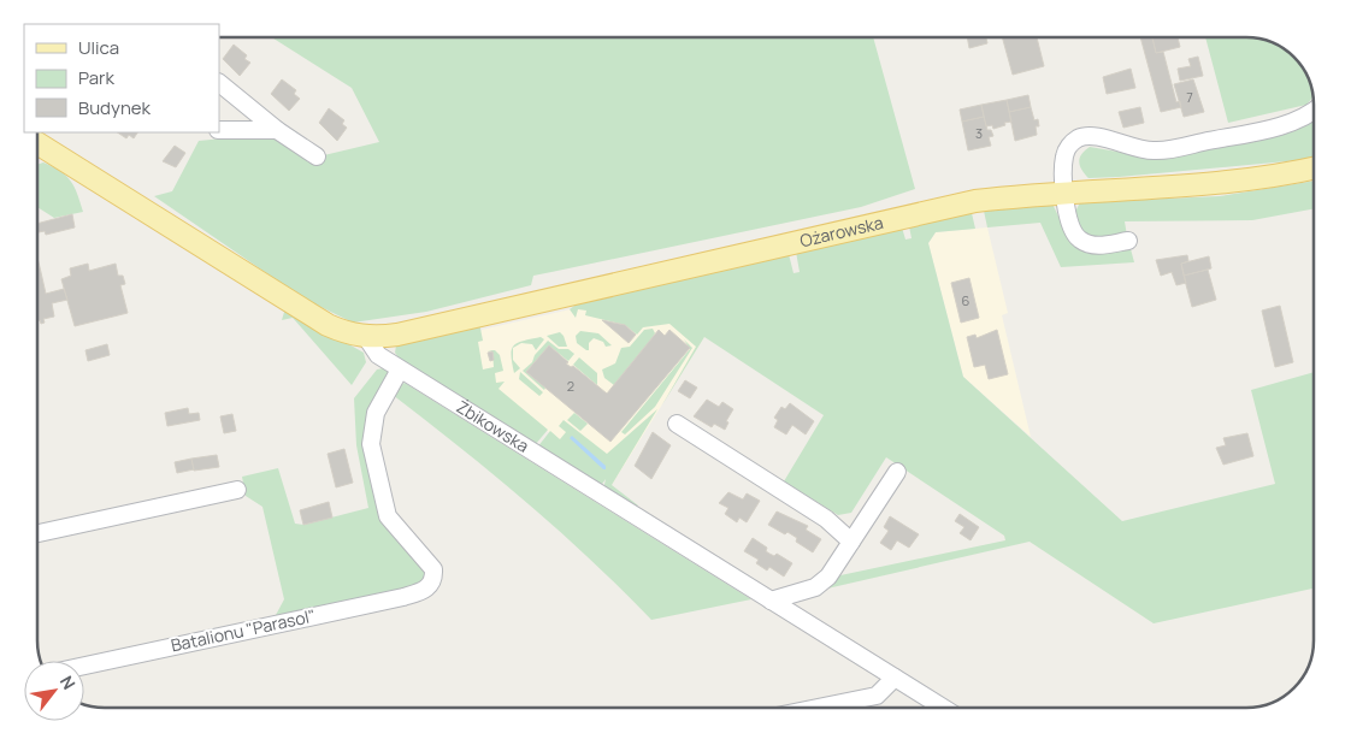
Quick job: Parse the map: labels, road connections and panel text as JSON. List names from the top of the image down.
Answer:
{
  "streets": {
    "main road": ["Ożarowska"],
    "street": ["Żbikowska", "Batalionu \"Parasol\""]
  },
  "crossings": [
    ["Ożarowska", "Żbikowska"],
    ["Żbikowska", "Batalionu \"Parasol\""]
  ],
  "house_numbers": [
    "7",
    "3",
    "6",
    "2"
  ],
  "legend": ["Ulica", "Park", "Budynek"],
  "north": "top right"
}
